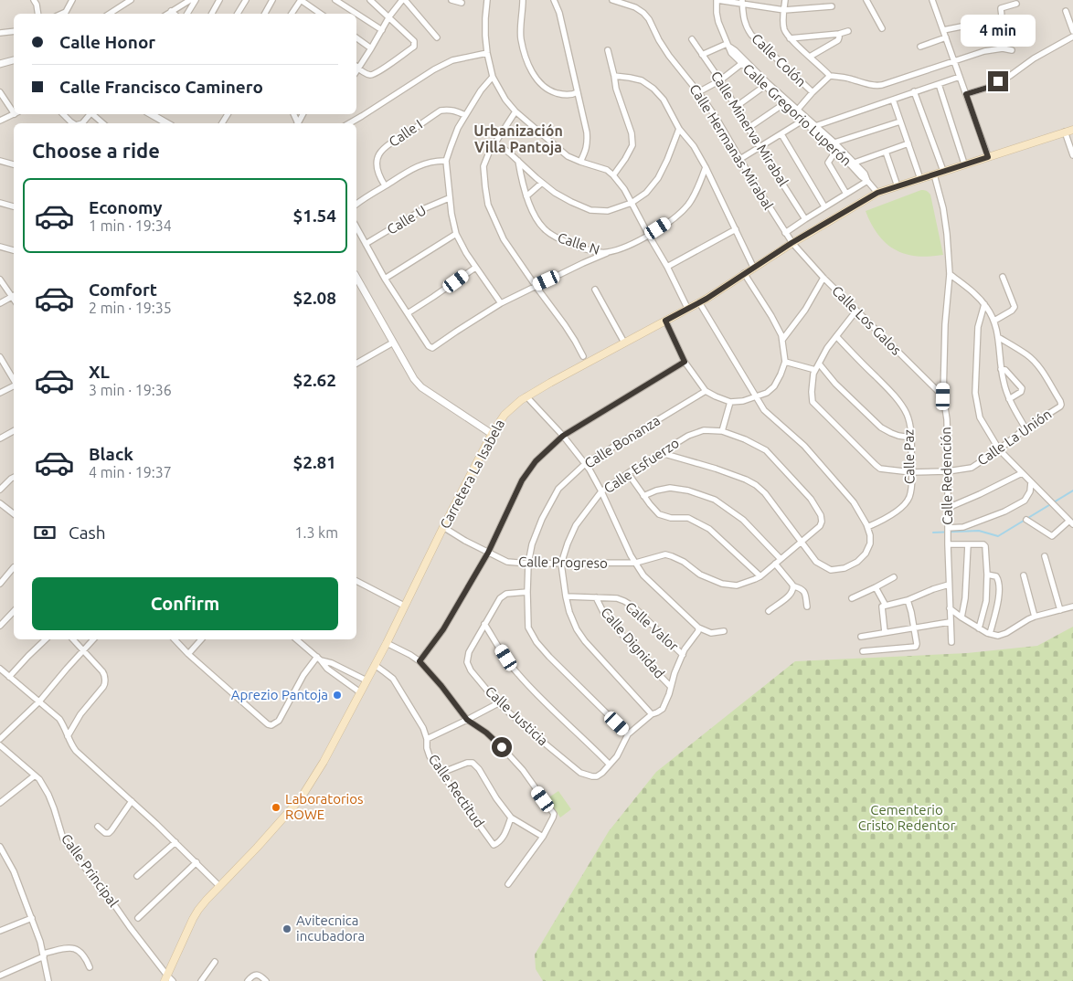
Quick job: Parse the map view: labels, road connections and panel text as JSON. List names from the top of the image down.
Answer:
{
  "streets": {
    "main road": ["Carretera La Isabela"],
    "street": [
      "Calle Colón",
      "Calle Gregorio Luperón",
      "Calle Minerva Mirabal",
      "Calle I",
      "Calle Hermanas Mirabal",
      "Calle U",
      "Calle N",
      "Calle Los Galos",
      "Calle La Unión",
      "Calle Bonanza",
      "Calle Paz",
      "Calle Esfuerzo",
      "Calle Redención",
      "Calle Progreso",
      "Calle Valor",
      "Calle Dignidad",
      "Calle Justicia",
      "Calle Rectitud",
      "Calle Principal"
    ]
  },
  "crossings": [
    ["Calle Gregorio Luperón", "Carretera La Isabela"],
    ["Calle Hermanas Mirabal", "Calle Los Galos"],
    ["Calle Hermanas Mirabal", "Carretera La Isabela"],
    ["Calle Los Galos", "Calle La Unión"],
    ["Calle Los Galos", "Carretera La Isabela"],
    ["Calle Los Galos", "Calle Redención"],
    ["Calle La Unión", "Calle Paz"],
    ["Calle La Unión", "Calle Redención"],
    ["Calle Bonanza", "Calle Progreso"],
    ["Calle Bonanza", "Calle Justicia"],
    ["Calle Esfuerzo", "Calle Progreso"],
    ["Calle Esfuerzo", "Calle Valor"],
    ["Carretera La Isabela", "Calle Redención"],
    ["Carretera La Isabela", "Calle Progreso"],
    ["Carretera La Isabela", "Calle Rectitud"],
    ["Carretera La Isabela", "Calle Principal"],
    ["Calle Valor", "Calle Dignidad"]
  ],
  "districts": ["Urbanización Villa Pantoja"],
  "parks": ["Cementerio Cristo Redentor"],
  "places": ["Aprezio Pantoja", "Laboratorios ROWE", "Avitecnica incubadora"],
  "page": {
    "banner": ["Calle Honor", "Calle Francisco Caminero"],
    "bubble": "4 min",
    "heading": "Choose a ride",
    "list": [
      {
        "name": "Economy",
        "note": "1 min · 19:34",
        "value": "$1.54"
      },
      {
        "name": "Comfort",
        "note": "2 min · 19:35",
        "value": "$2.08"
      },
      {
        "name": "XL",
        "note": "3 min · 19:36",
        "value": "$2.62"
      },
      {
        "name": "Black",
        "note": "4 min · 19:37",
        "value": "$2.81"
      }
    ],
    "pay": ["Cash", "1.3 km"],
    "buttons": "Confirm"
  }
}
